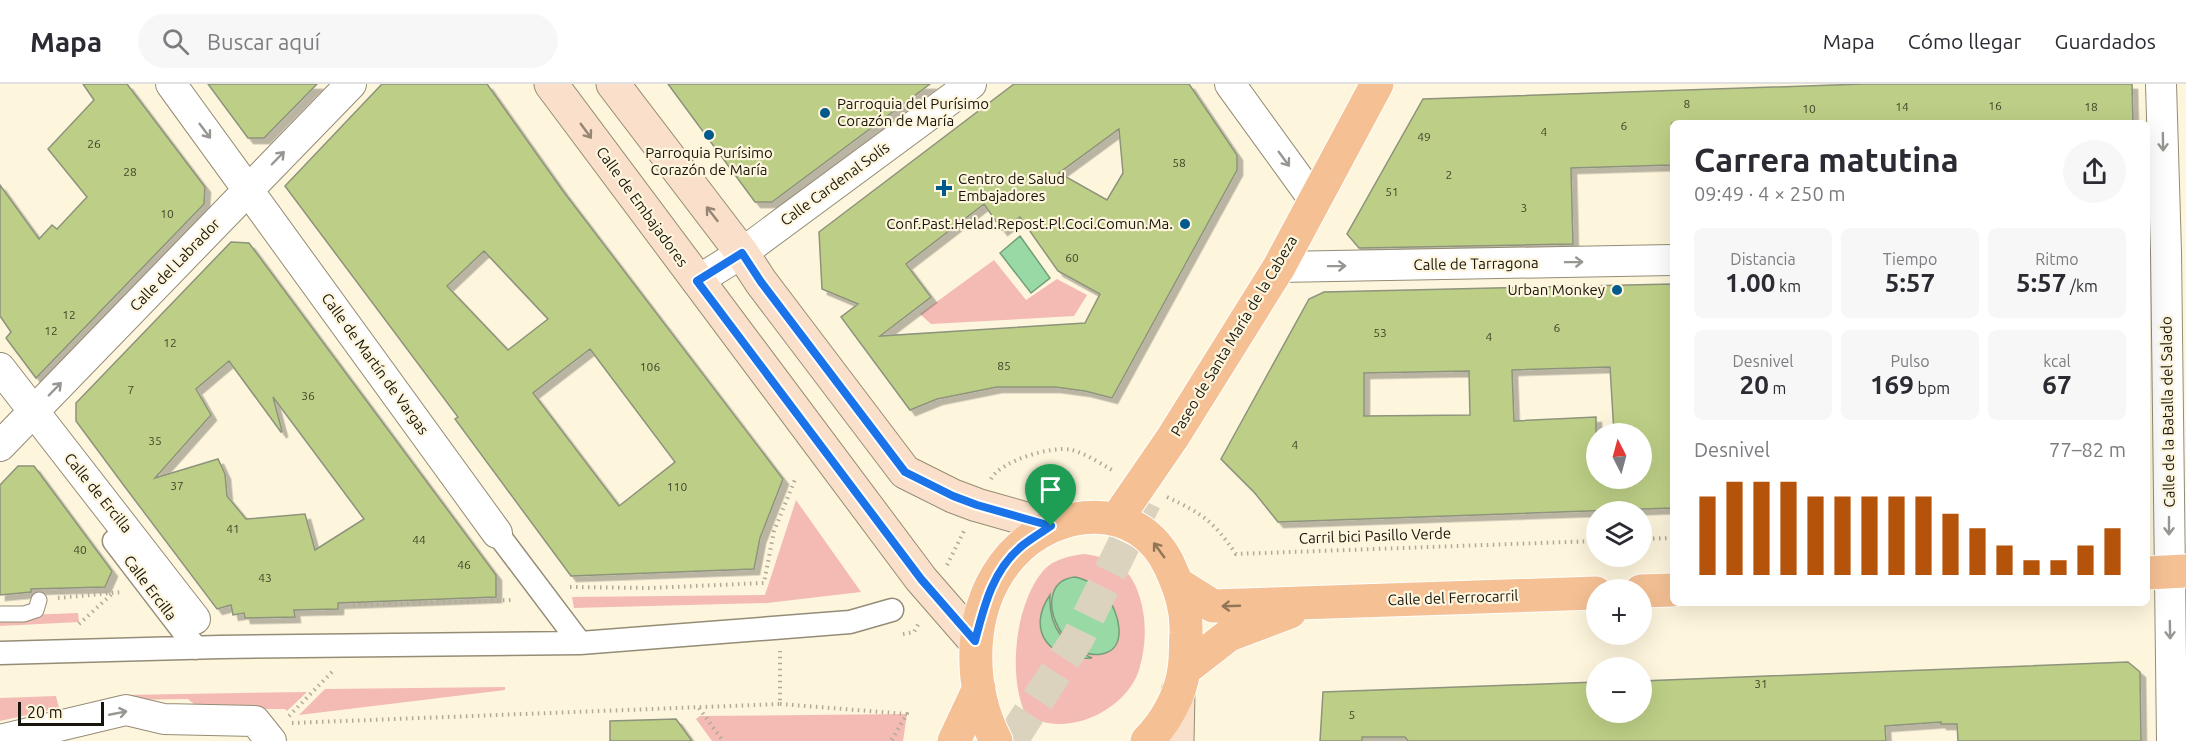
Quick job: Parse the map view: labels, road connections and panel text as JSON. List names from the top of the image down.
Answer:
{
  "streets": {
    "main road": ["Calle de Embajadores", "Paseo de Santa María de la Cabeza", "Calle del Ferrocarril"],
    "street": [
      "Calle Cardenal Solís",
      "Calle de Tarragona",
      "Calle del Labrador",
      "Calle de Martín de Vargas",
      "Calle de la Batalla del Salado",
      "Calle de Ercilla",
      "Calle Ercilla"
    ],
    "path": ["Carril bici Pasillo Verde"]
  },
  "crossings": [
    ["Calle Cardenal Solís", "Calle de Embajadores"],
    ["Calle de Tarragona", "Paseo de Santa María de la Cabeza"],
    ["Calle del Labrador", "Calle de Martín de Vargas"],
    ["Calle del Labrador", "Calle de Ercilla"],
    ["Calle de Ercilla", "Calle Ercilla"]
  ],
  "one_way": ["Calle de Tarragona", "Calle del Labrador", "Calle de la Batalla del Salado"],
  "places": {
    "other": [
      "Parroquia del Purísimo Corazón de María",
      "Parroquia Purísimo Corazón de María",
      "Conf.Past.Helad.Repost.Pl.Coci.Comun.Ma.",
      "Urban Monkey"
    ],
    "health": ["Centro de Salud Embajadores"]
  },
  "house_numbers": [
    "8",
    "16",
    "14",
    "18",
    "10",
    "6",
    "4",
    "49",
    "26",
    "58",
    "28",
    "2",
    "51",
    "3",
    "10",
    "60",
    "12",
    "6",
    "12",
    "53",
    "4",
    "12",
    "85",
    "106",
    "7",
    "36",
    "35",
    "4",
    "37",
    "110",
    "41",
    "44",
    "40",
    "46",
    "43",
    "31",
    "5"
  ],
  "scale_bar": "20 m",
  "north": "top",
  "page": {
    "header": "Mapa",
    "search": "Buscar aquí",
    "nav": ["Mapa", "Cómo llegar", "Guardados"],
    "heading": ["Carrera matutina", "09:49 · 4 × 250 m"],
    "stats": [
      ["Distancia", "1.00 km"],
      ["Tiempo", "5:57"],
      ["Ritmo", "5:57 /km"],
      ["Desnivel", "20 m"],
      ["Pulso", "169 bpm"],
      ["kcal", "67"]
    ],
    "map_buttons": ["+", "−"],
    "chart": ["Desnivel", "77–82 m"],
    "scale": "20 m"
  }
}
